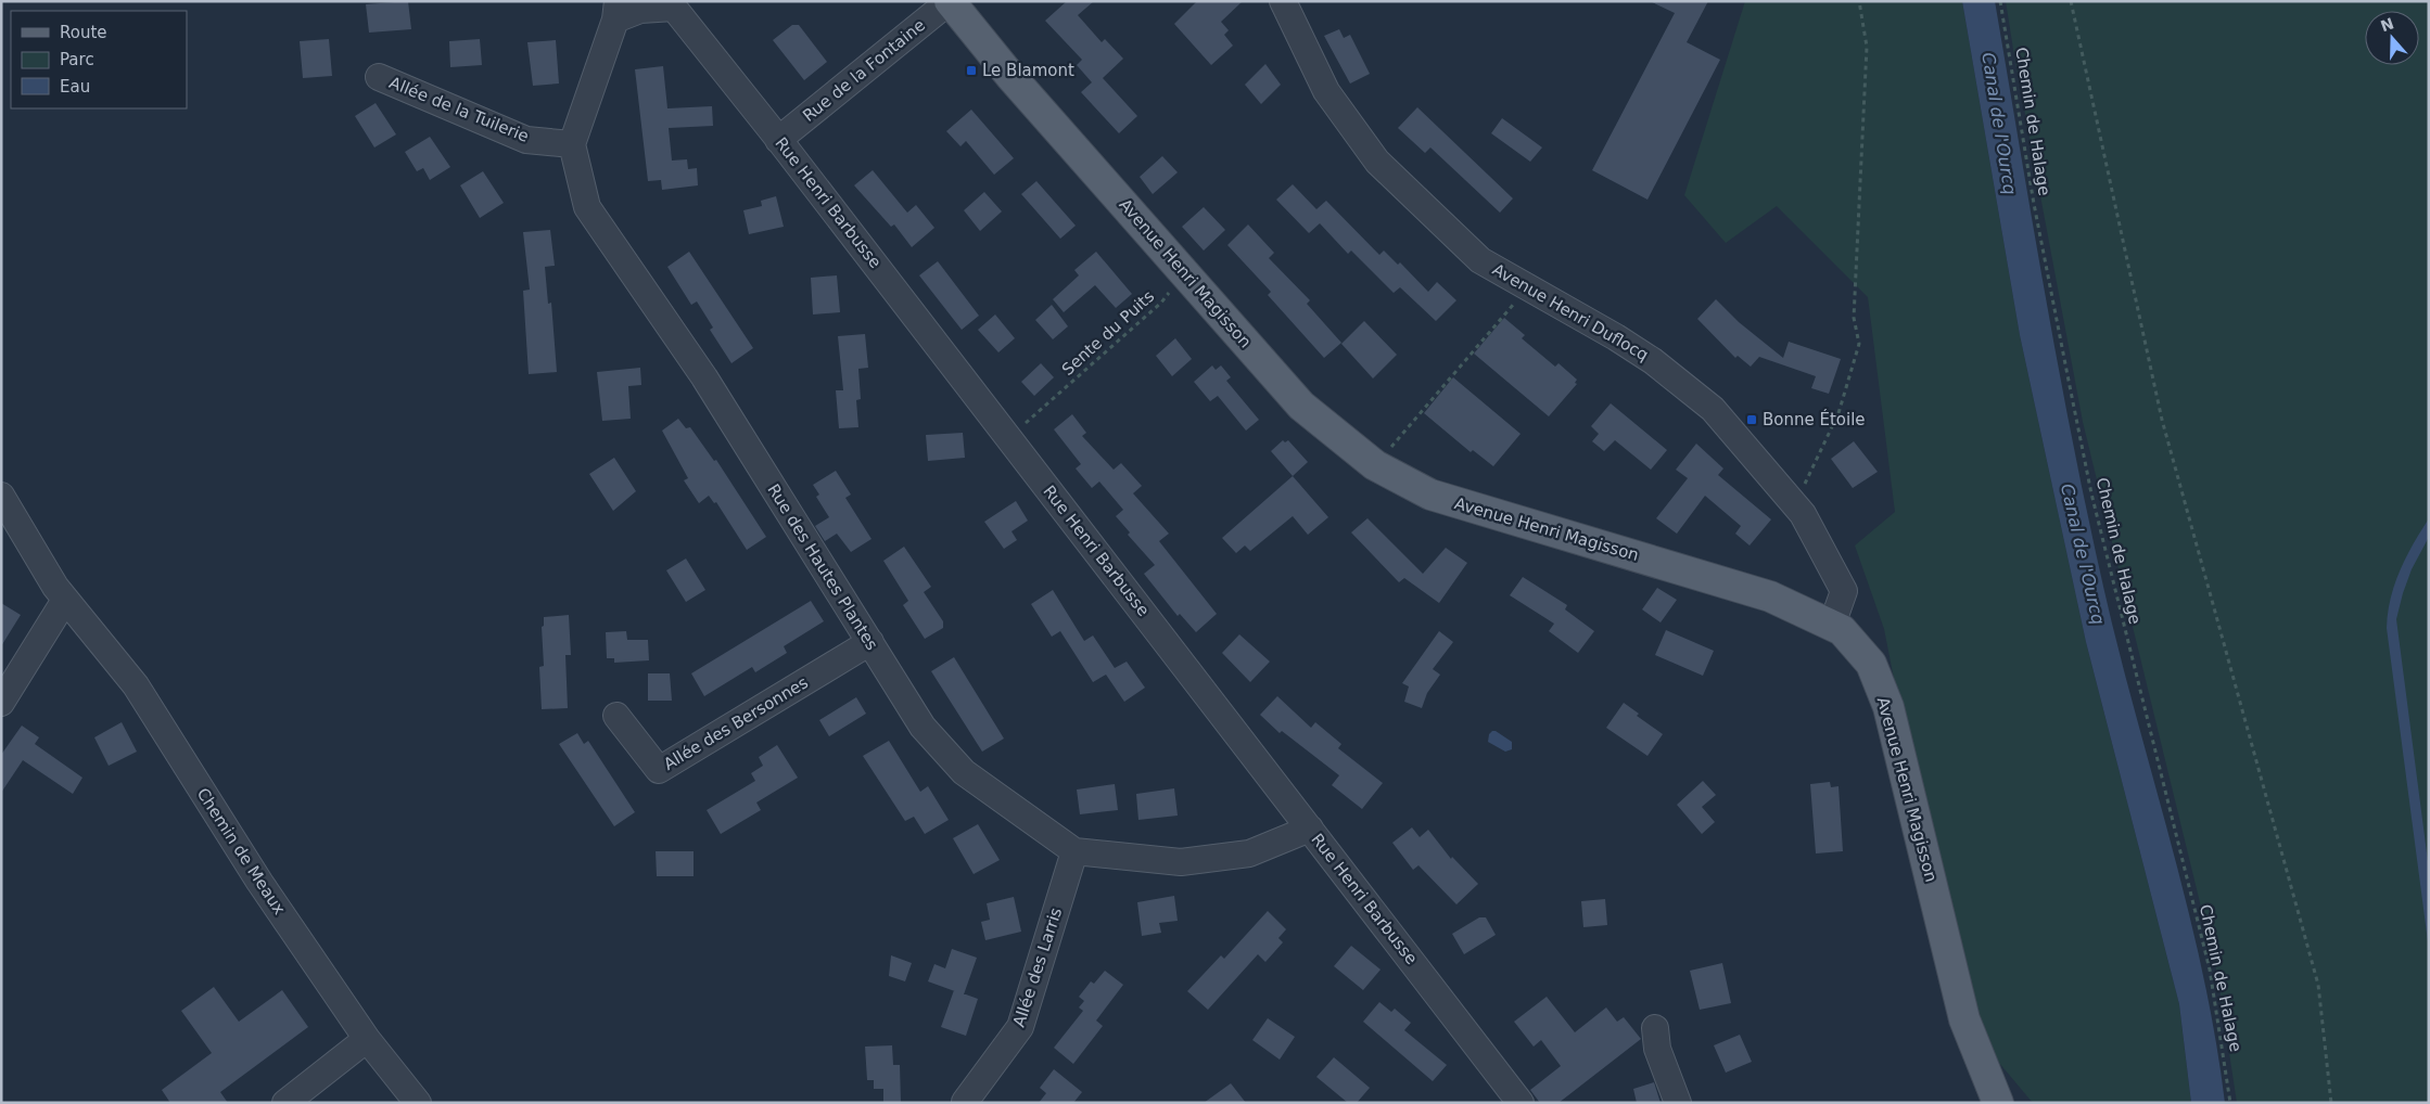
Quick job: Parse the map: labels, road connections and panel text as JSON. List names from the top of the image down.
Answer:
{
  "streets": {
    "main road": ["Avenue Henri Magisson"],
    "street": [
      "Rue de la Fontaine",
      "Allée de la Tuilerie",
      "Rue Henri Barbusse",
      "Avenue Henri Duflocq",
      "Rue des Hautes Plantes",
      "Allée des Bersonnes",
      "Chemin de Meaux",
      "Allée des Larris"
    ],
    "path": ["Chemin de Halage", "Sente du Puits"]
  },
  "crossings": [
    ["Rue de la Fontaine", "Rue Henri Barbusse"],
    ["Rue de la Fontaine", "Avenue Henri Magisson"],
    ["Allée de la Tuilerie", "Rue des Hautes Plantes"],
    ["Rue Henri Barbusse", "Rue des Hautes Plantes"],
    ["Avenue Henri Magisson", "Avenue Henri Duflocq"],
    ["Avenue Henri Magisson", "Sente du Puits"],
    ["Rue des Hautes Plantes", "Allée des Bersonnes"],
    ["Rue des Hautes Plantes", "Allée des Larris"]
  ],
  "water": ["Canal de l'Ourcq"],
  "places": {
    "transit": ["Le Blamont", "Bonne Étoile"]
  },
  "legend": ["Route", "Parc", "Eau"],
  "north": "top"
}
